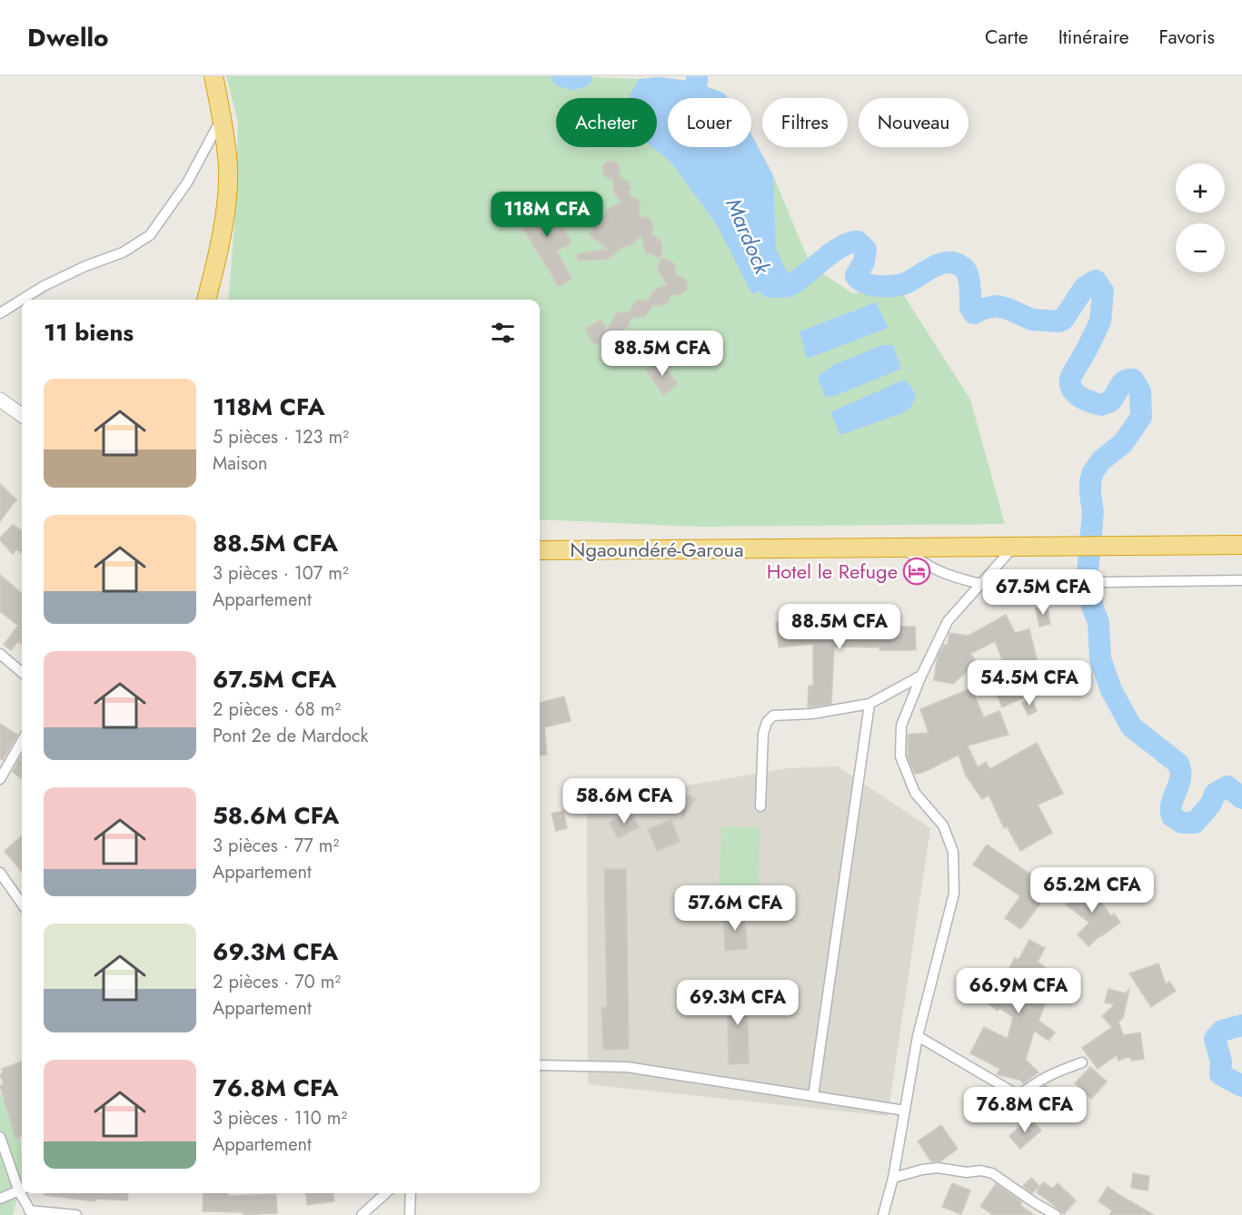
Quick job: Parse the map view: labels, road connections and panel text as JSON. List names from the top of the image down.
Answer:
{
  "streets": {
    "highway": ["Ngaoundéré-Garoua"]
  },
  "water": ["Mardock"],
  "places": {
    "hotel": ["Hotel le Refuge"]
  },
  "page": {
    "header": "Dwello",
    "nav": ["Carte", "Itinéraire", "Favoris"],
    "chip": [
      "Acheter",
      "Louer",
      "Filtres",
      "Nouveau"
    ],
    "map_buttons": ["+", "−"],
    "price": [
      "118M CFA",
      "88.5M CFA",
      "67.5M CFA",
      "88.5M CFA",
      "54.5M CFA",
      "58.6M CFA",
      "65.2M CFA",
      "57.6M CFA",
      "66.9M CFA",
      "69.3M CFA",
      "76.8M CFA"
    ],
    "heading": "11 biens",
    "list": [
      {
        "name": "118M CFA",
        "note": "5 pièces · 123 m² · Maison"
      },
      {
        "name": "88.5M CFA",
        "note": "3 pièces · 107 m² · Appartement"
      },
      {
        "name": "67.5M CFA",
        "note": "2 pièces · 68 m² · Pont 2e de Mardock"
      },
      {
        "name": "58.6M CFA",
        "note": "3 pièces · 77 m² · Appartement"
      },
      {
        "name": "69.3M CFA",
        "note": "2 pièces · 70 m² · Appartement"
      },
      {
        "name": "76.8M CFA",
        "note": "3 pièces · 110 m² · Appartement"
      }
    ]
  }
}
